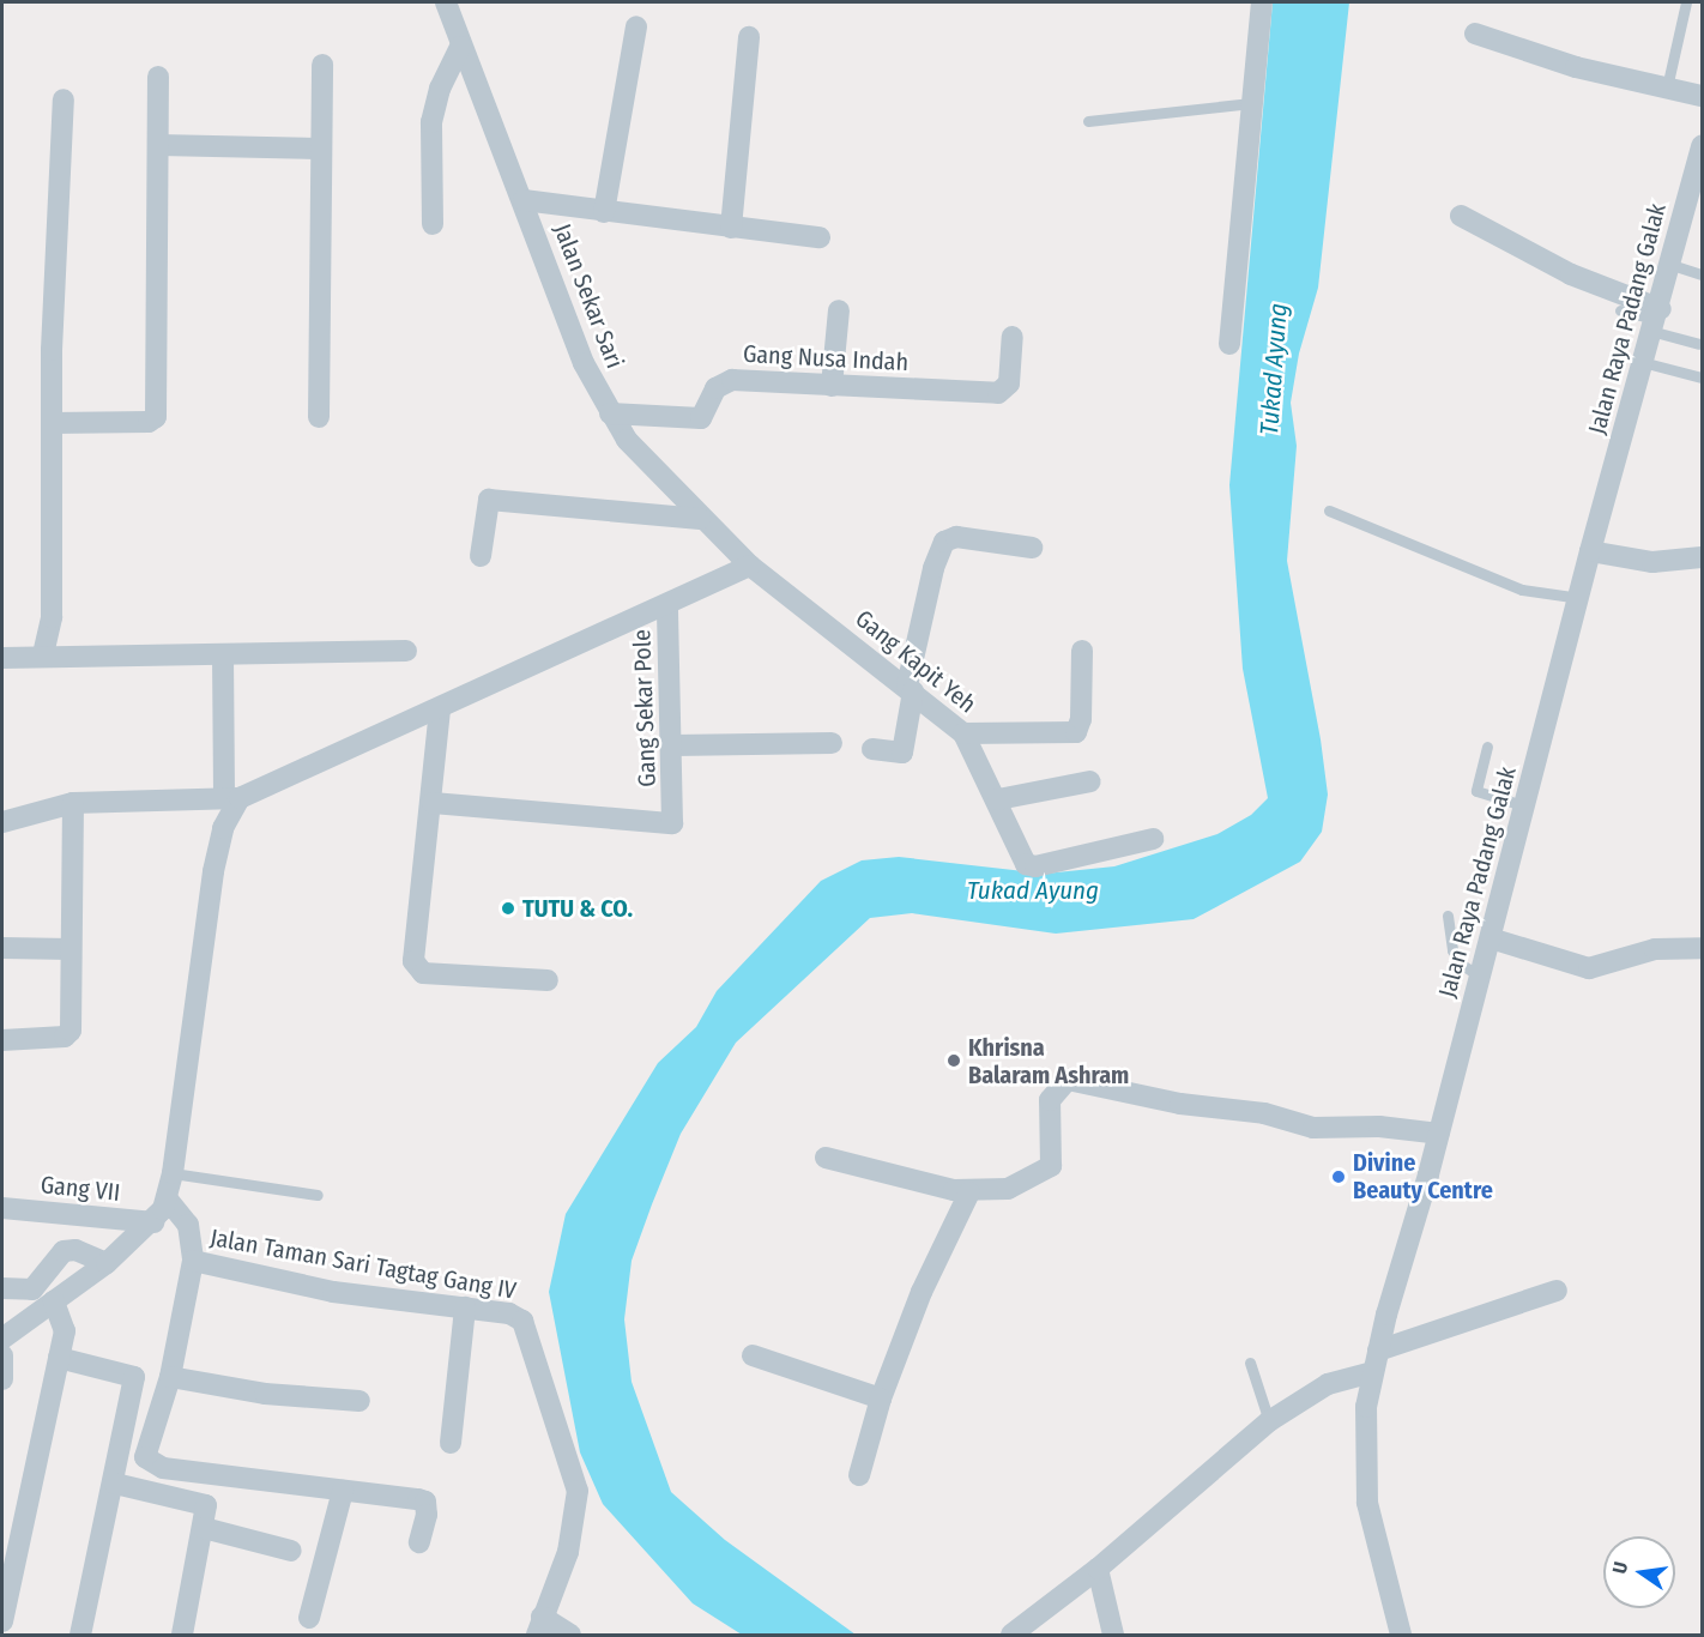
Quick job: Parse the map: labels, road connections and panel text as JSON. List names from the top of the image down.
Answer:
{
  "streets": {
    "street": [
      "Jalan Sekar Sari",
      "Jalan Raya Padang Galak",
      "Gang Nusa Indah",
      "Gang Kapit Yeh",
      "Gang Sekar Pole",
      "Gang VII",
      "Jalan Taman Sari Tagtag Gang IV"
    ]
  },
  "crossings": [
    ["Jalan Sekar Sari", "Gang Nusa Indah"],
    ["Jalan Sekar Sari", "Gang Kapit Yeh"]
  ],
  "water": ["Tukad Ayung"],
  "places": ["TUTU & CO.", "Khrisna Balaram Ashram", "Divine Beauty Centre"],
  "north": "left"
}
